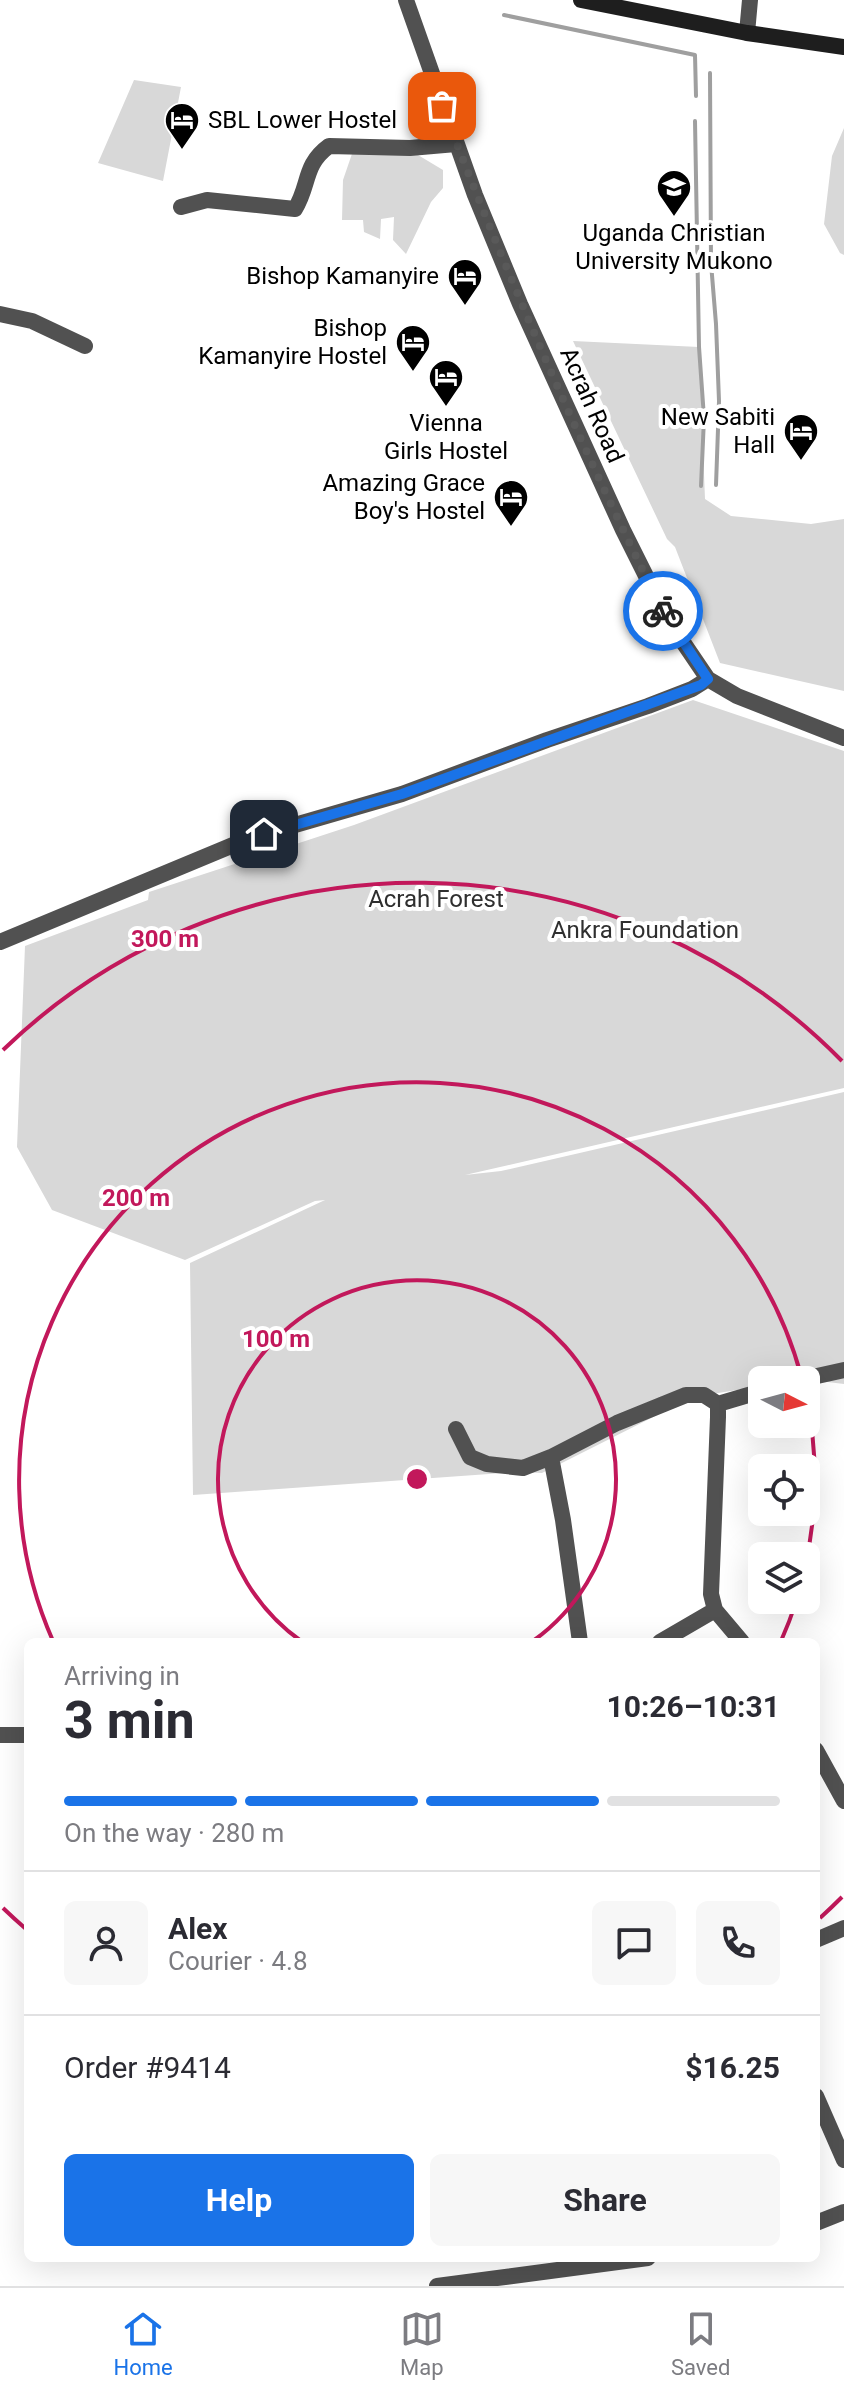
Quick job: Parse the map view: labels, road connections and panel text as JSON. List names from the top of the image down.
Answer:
{
  "streets": {
    "street": ["Acrah Road"]
  },
  "parks": ["Acrah Forest", "Ankra Foundation"],
  "places": {
    "hotel": [
      "SBL Lower Hostel",
      "Bishop Kamanyire",
      "Bishop Kamanyire Hostel",
      "Vienna Girls Hostel",
      "New Sabiti Hall",
      "Amazing Grace Boy's Hostel"
    ],
    "school or university": ["Uganda Christian University Mukono"]
  },
  "north": "right",
  "page": {
    "heading": ["3 min", "Arriving in", "10:26–10:31"],
    "panel": [
      "Alex",
      "Courier · 4.8",
      "Order #9414",
      "$16.25"
    ],
    "bar": "On the way · 280 m",
    "buttons": ["Help", "Share"],
    "tabs": ["Home", "Map", "Saved"]
  },
  "rings": ["300 m", "200 m", "100 m"]
}
